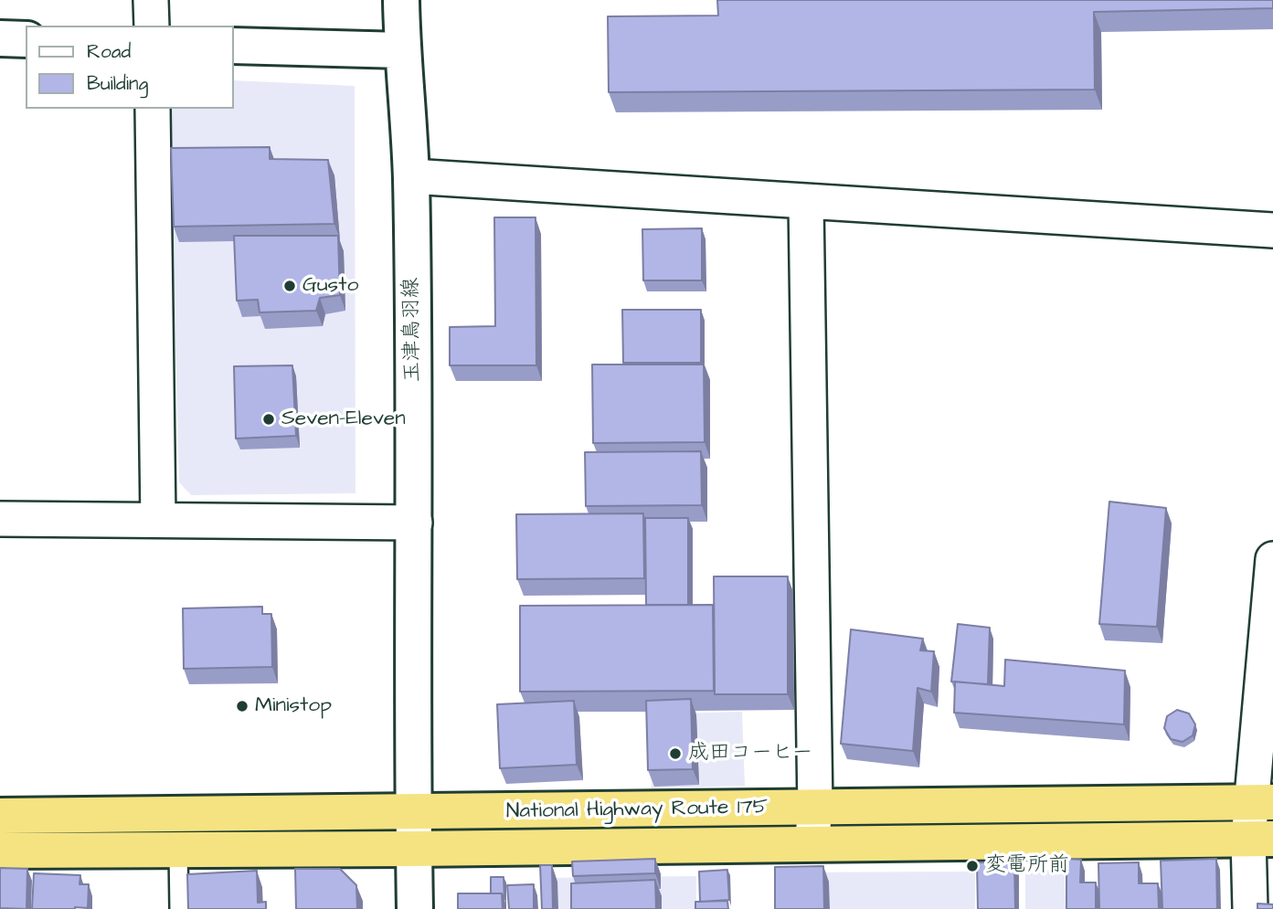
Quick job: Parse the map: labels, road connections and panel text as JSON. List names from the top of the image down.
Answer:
{
  "streets": {
    "highway": ["National Highway Route 175"],
    "street": ["玉津鳥羽線"]
  },
  "crossings": [
    ["玉津鳥羽線", "National Highway Route 175"]
  ],
  "places": [
    "Gusto",
    "Seven-Eleven",
    "Ministop",
    "成田コーヒー",
    "変電所前"
  ],
  "legend": ["Road", "Building"]
}
